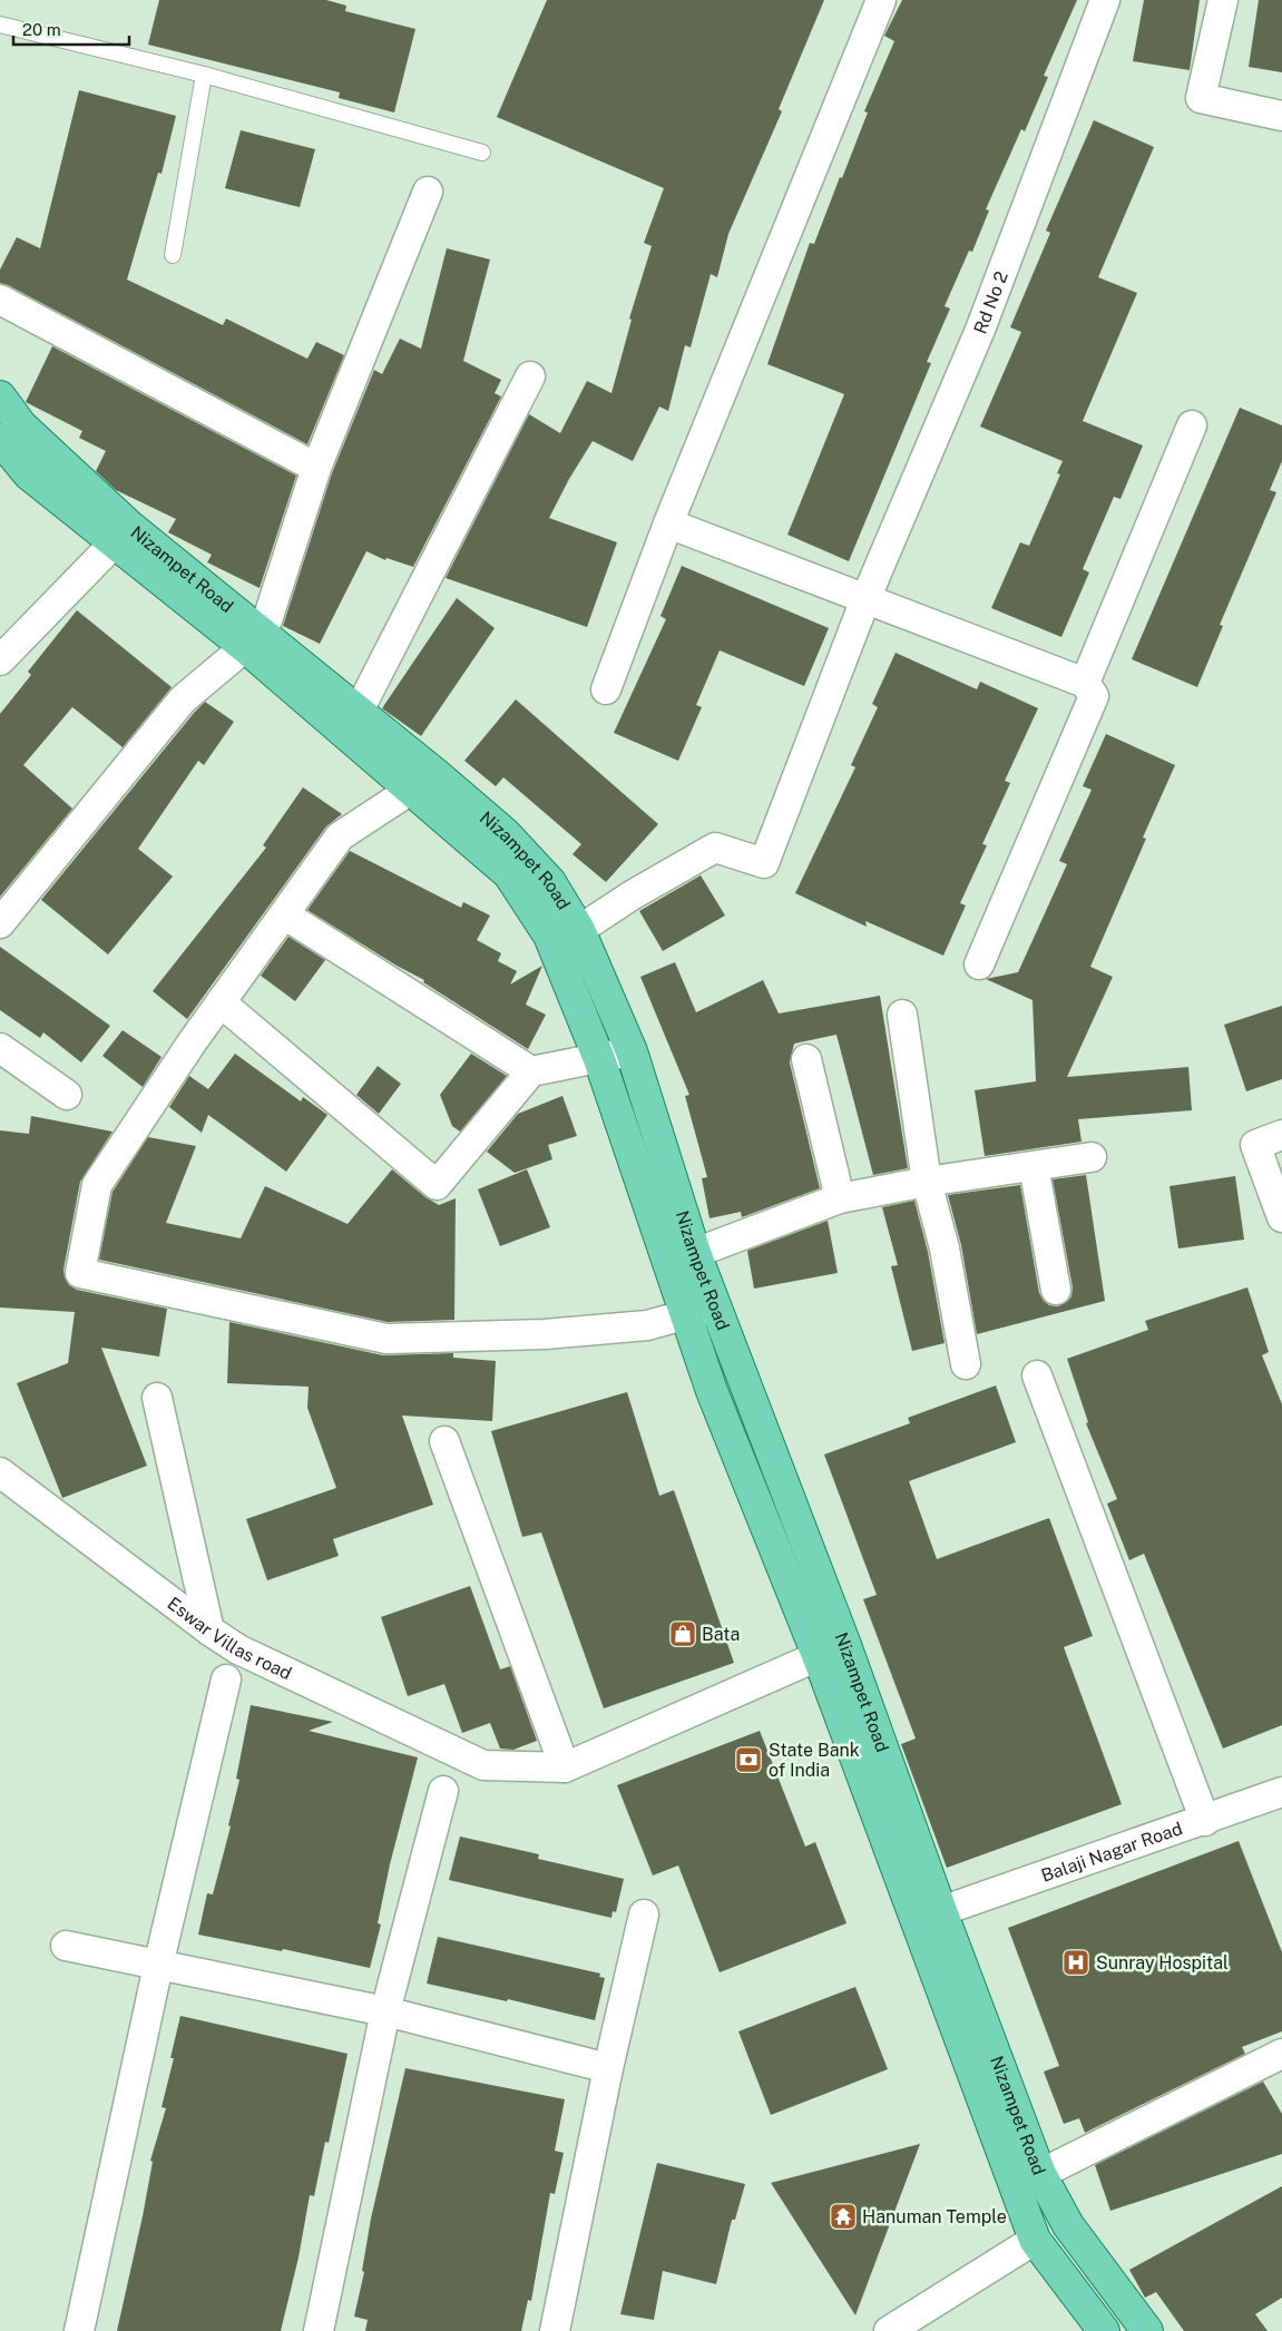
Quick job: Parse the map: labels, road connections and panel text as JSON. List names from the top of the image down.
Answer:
{
  "streets": {
    "main road": ["Nizampet Road"],
    "street": ["Rd No 2", "Eswar Villas road", "Balaji Nagar Road"]
  },
  "crossings": [
    ["Rd No 2", "Nizampet Road"],
    ["Nizampet Road", "Balaji Nagar Road"]
  ],
  "places": {
    "shop": ["Bata"],
    "bank": ["State Bank of India"],
    "hospital": ["Sunray Hospital"],
    "temple": ["Hanuman Temple"]
  },
  "scale_bar": "20 m"
}
